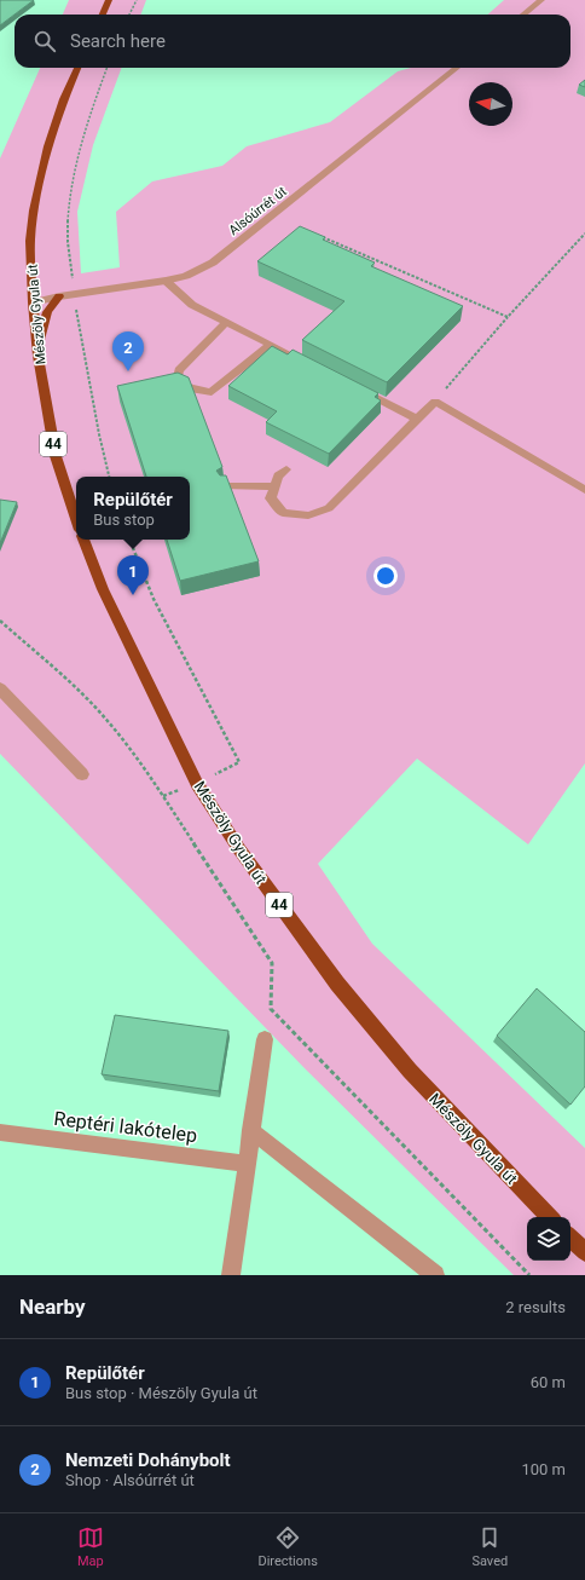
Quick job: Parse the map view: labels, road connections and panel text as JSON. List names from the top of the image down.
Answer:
{
  "streets": {
    "main road": ["Mészöly Gyula út", "44"],
    "street": ["Alsóúrrét út", "Reptéri lakótelep"]
  },
  "crossings": [
    ["Alsóúrrét út", "Mészöly Gyula út"]
  ],
  "north": "left",
  "page": {
    "search": "Search here",
    "pins": ["2", "1"],
    "popup": ["Repülőtér", "Bus stop"],
    "heading": ["Nearby", "2 results"],
    "list": [
      {
        "mark": "1",
        "name": "Repülőtér",
        "note": "Bus stop · Mészöly Gyula út",
        "value": "60 m"
      },
      {
        "mark": "2",
        "name": "Nemzeti Dohánybolt",
        "note": "Shop · Alsóúrrét út",
        "value": "100 m"
      }
    ],
    "nav": ["Map", "Directions", "Saved"]
  }
}
